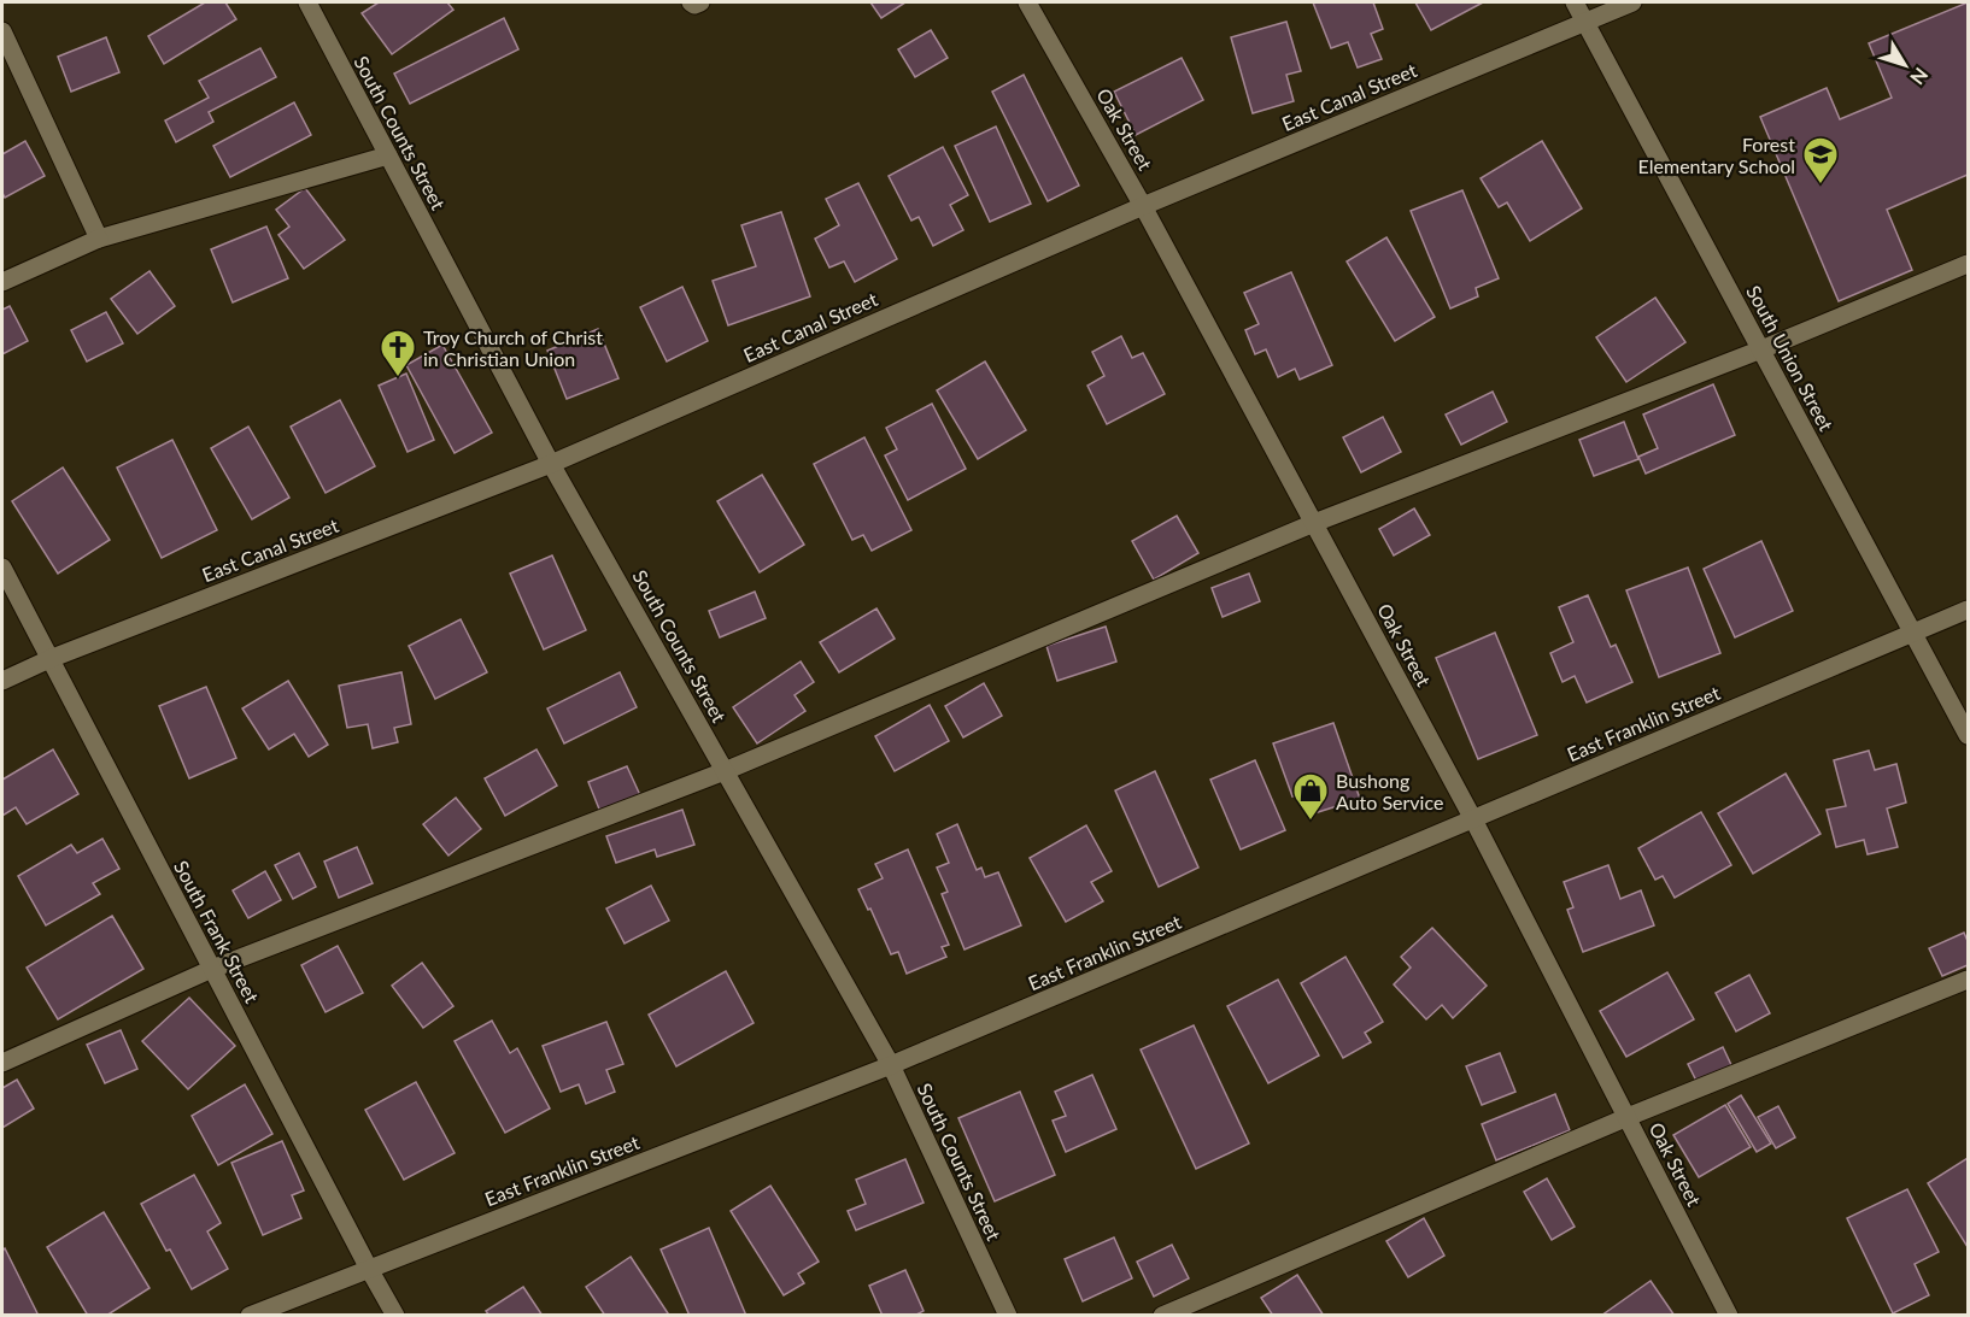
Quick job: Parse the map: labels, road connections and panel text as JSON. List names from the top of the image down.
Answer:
{
  "streets": {
    "street": [
      "East Canal Street",
      "Oak Street",
      "South Counts Street",
      "South Union Street",
      "East Franklin Street",
      "South Frank Street"
    ]
  },
  "crossings": [
    ["East Canal Street", "Oak Street"],
    ["East Canal Street", "South Counts Street"],
    ["East Canal Street", "South Union Street"],
    ["East Canal Street", "South Frank Street"],
    ["Oak Street", "East Franklin Street"],
    ["South Counts Street", "East Franklin Street"],
    ["South Union Street", "East Franklin Street"],
    ["East Franklin Street", "South Frank Street"]
  ],
  "places": {
    "school or university": ["Forest Elementary School"],
    "church": ["Troy Church of Christ in Christian Union"],
    "shop": ["Bushong Auto Service"]
  },
  "north": "bottom right"
}
